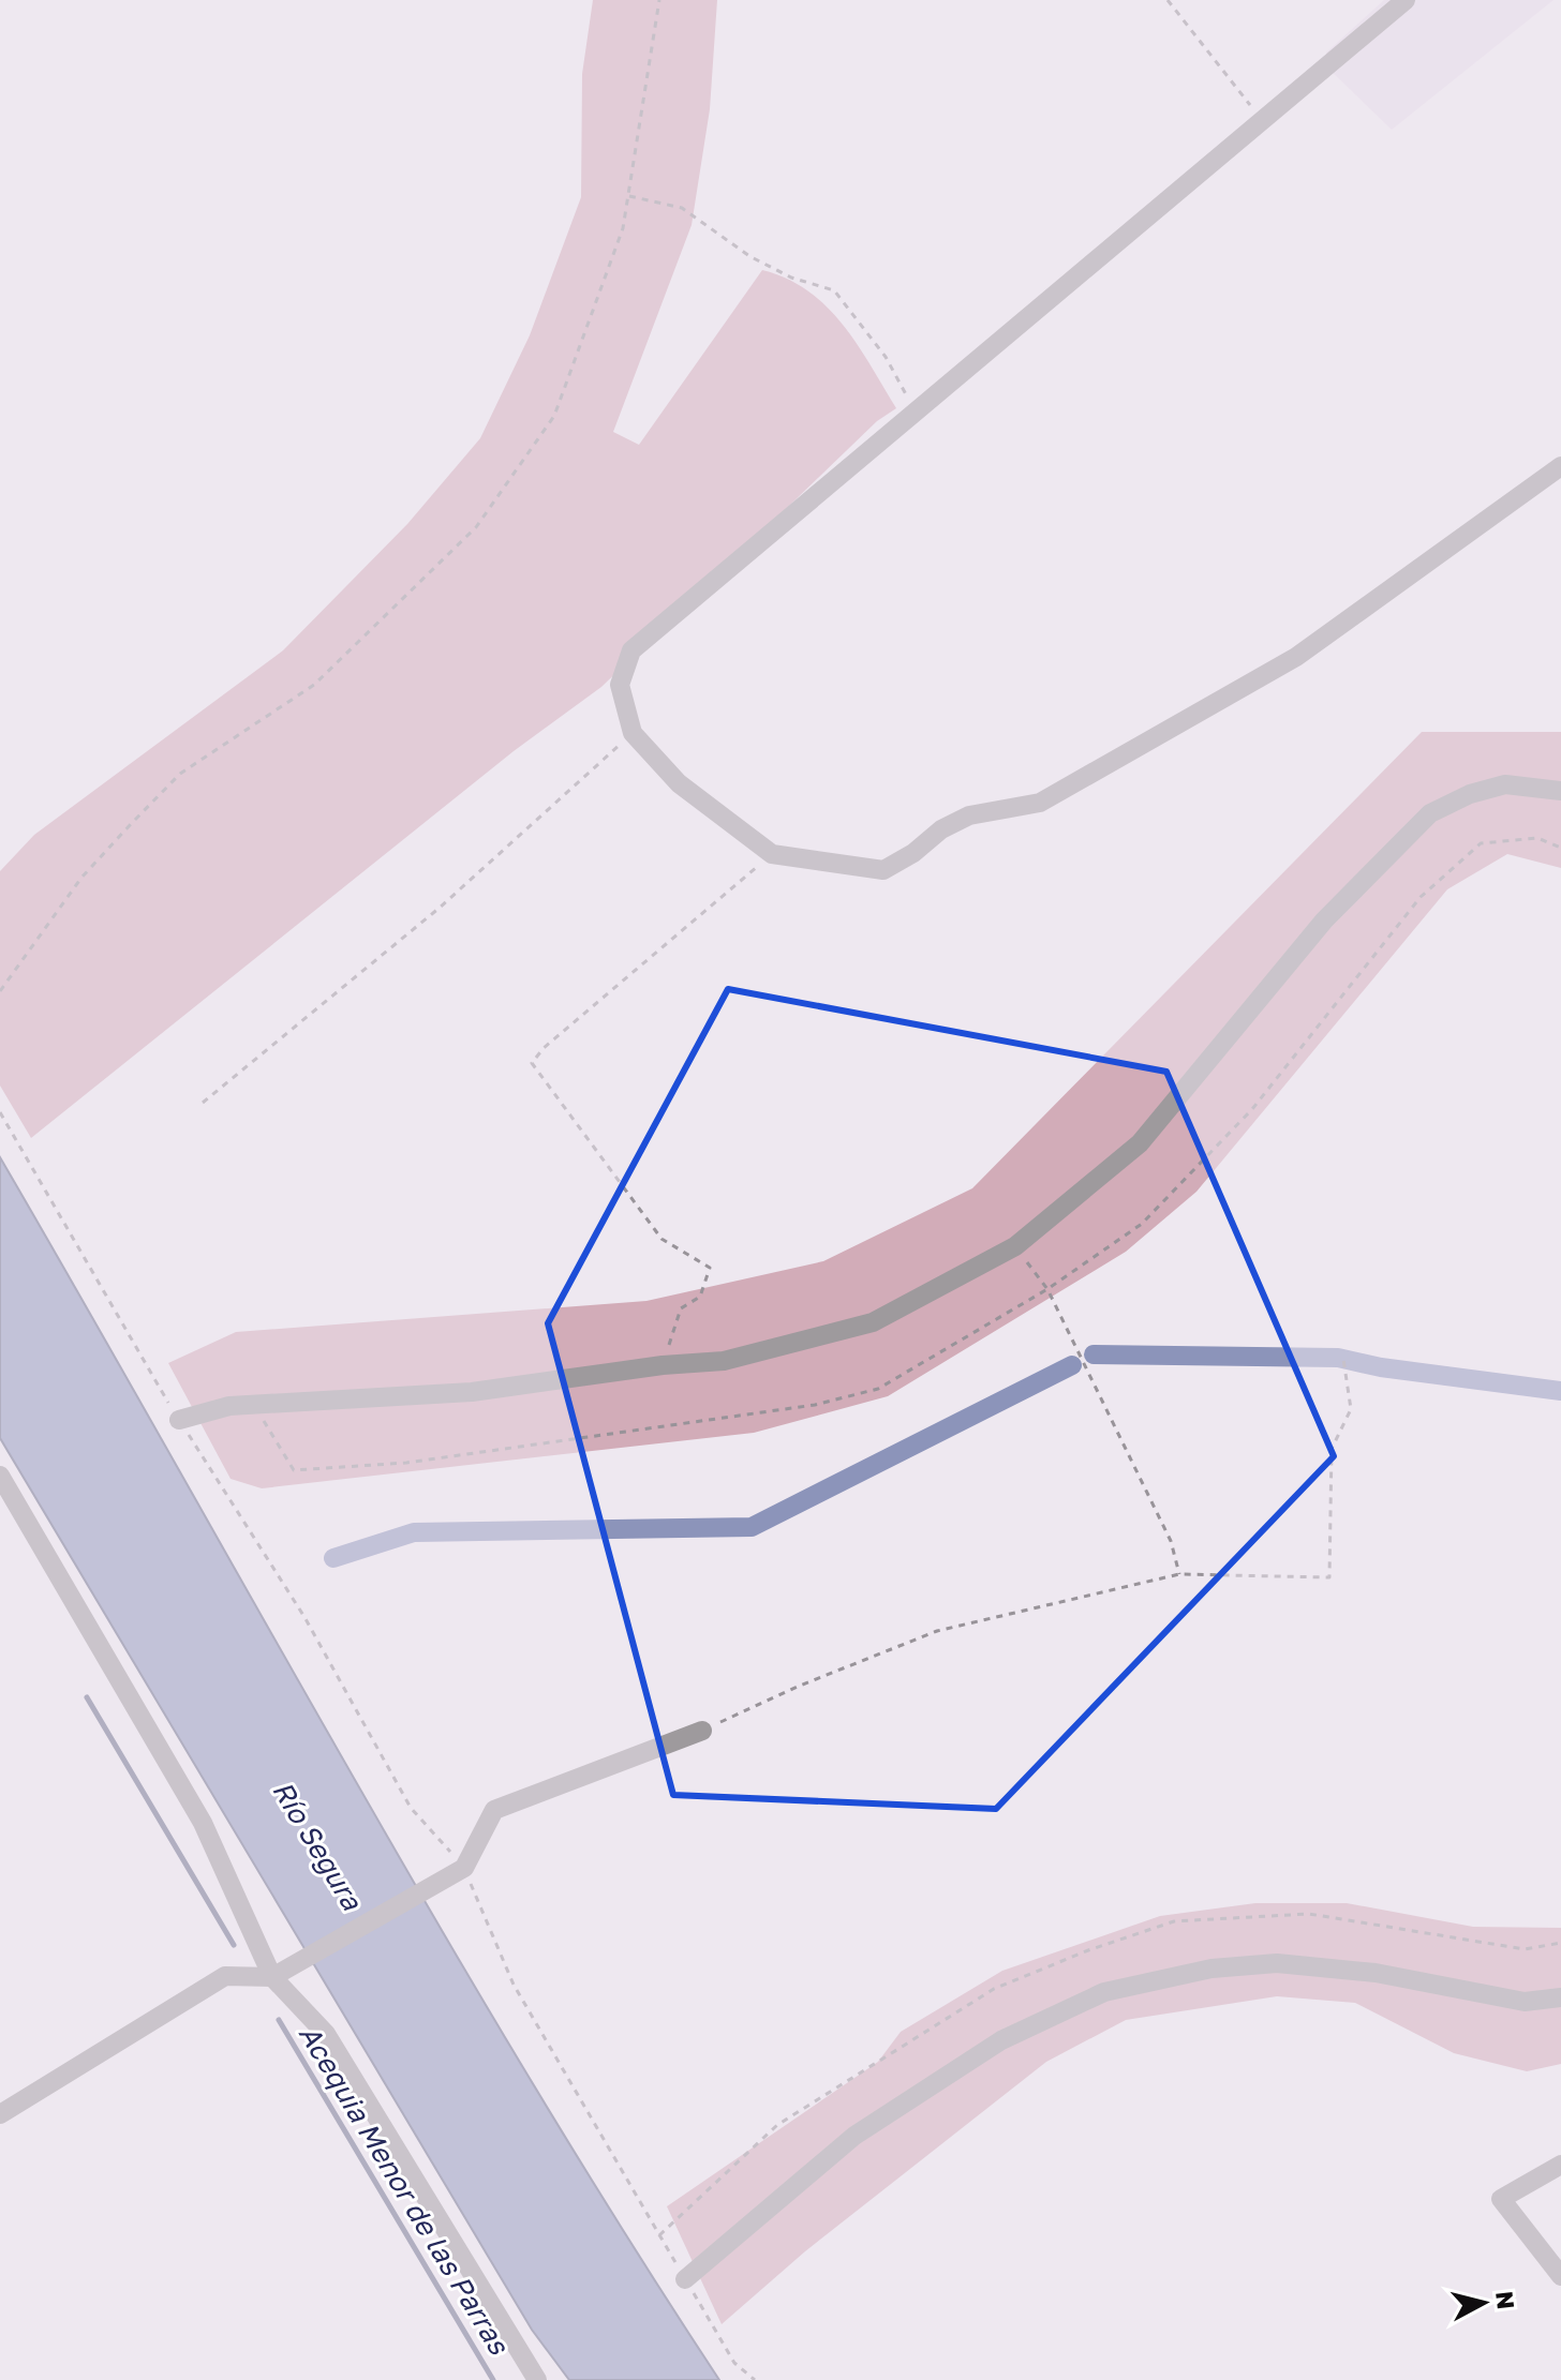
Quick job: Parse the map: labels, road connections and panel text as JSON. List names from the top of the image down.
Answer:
{
  "water": ["Río Segura", "Acequia Menor de las Parras"],
  "north": "right"
}
